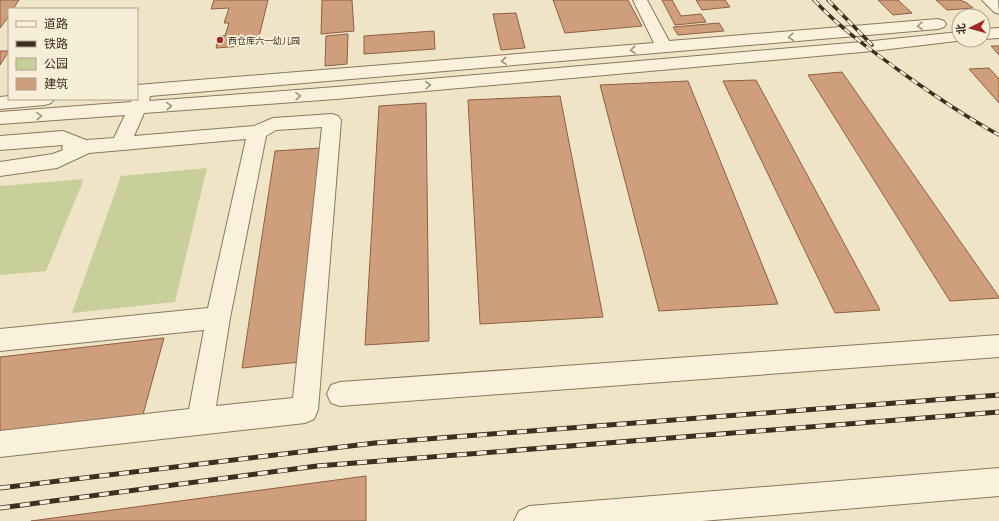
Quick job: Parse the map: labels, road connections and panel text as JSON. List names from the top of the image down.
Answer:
{
  "places": ["西仓库六一幼儿园"],
  "legend": [
    "道路",
    "铁路",
    "公园",
    "建筑"
  ],
  "north": "left"
}
